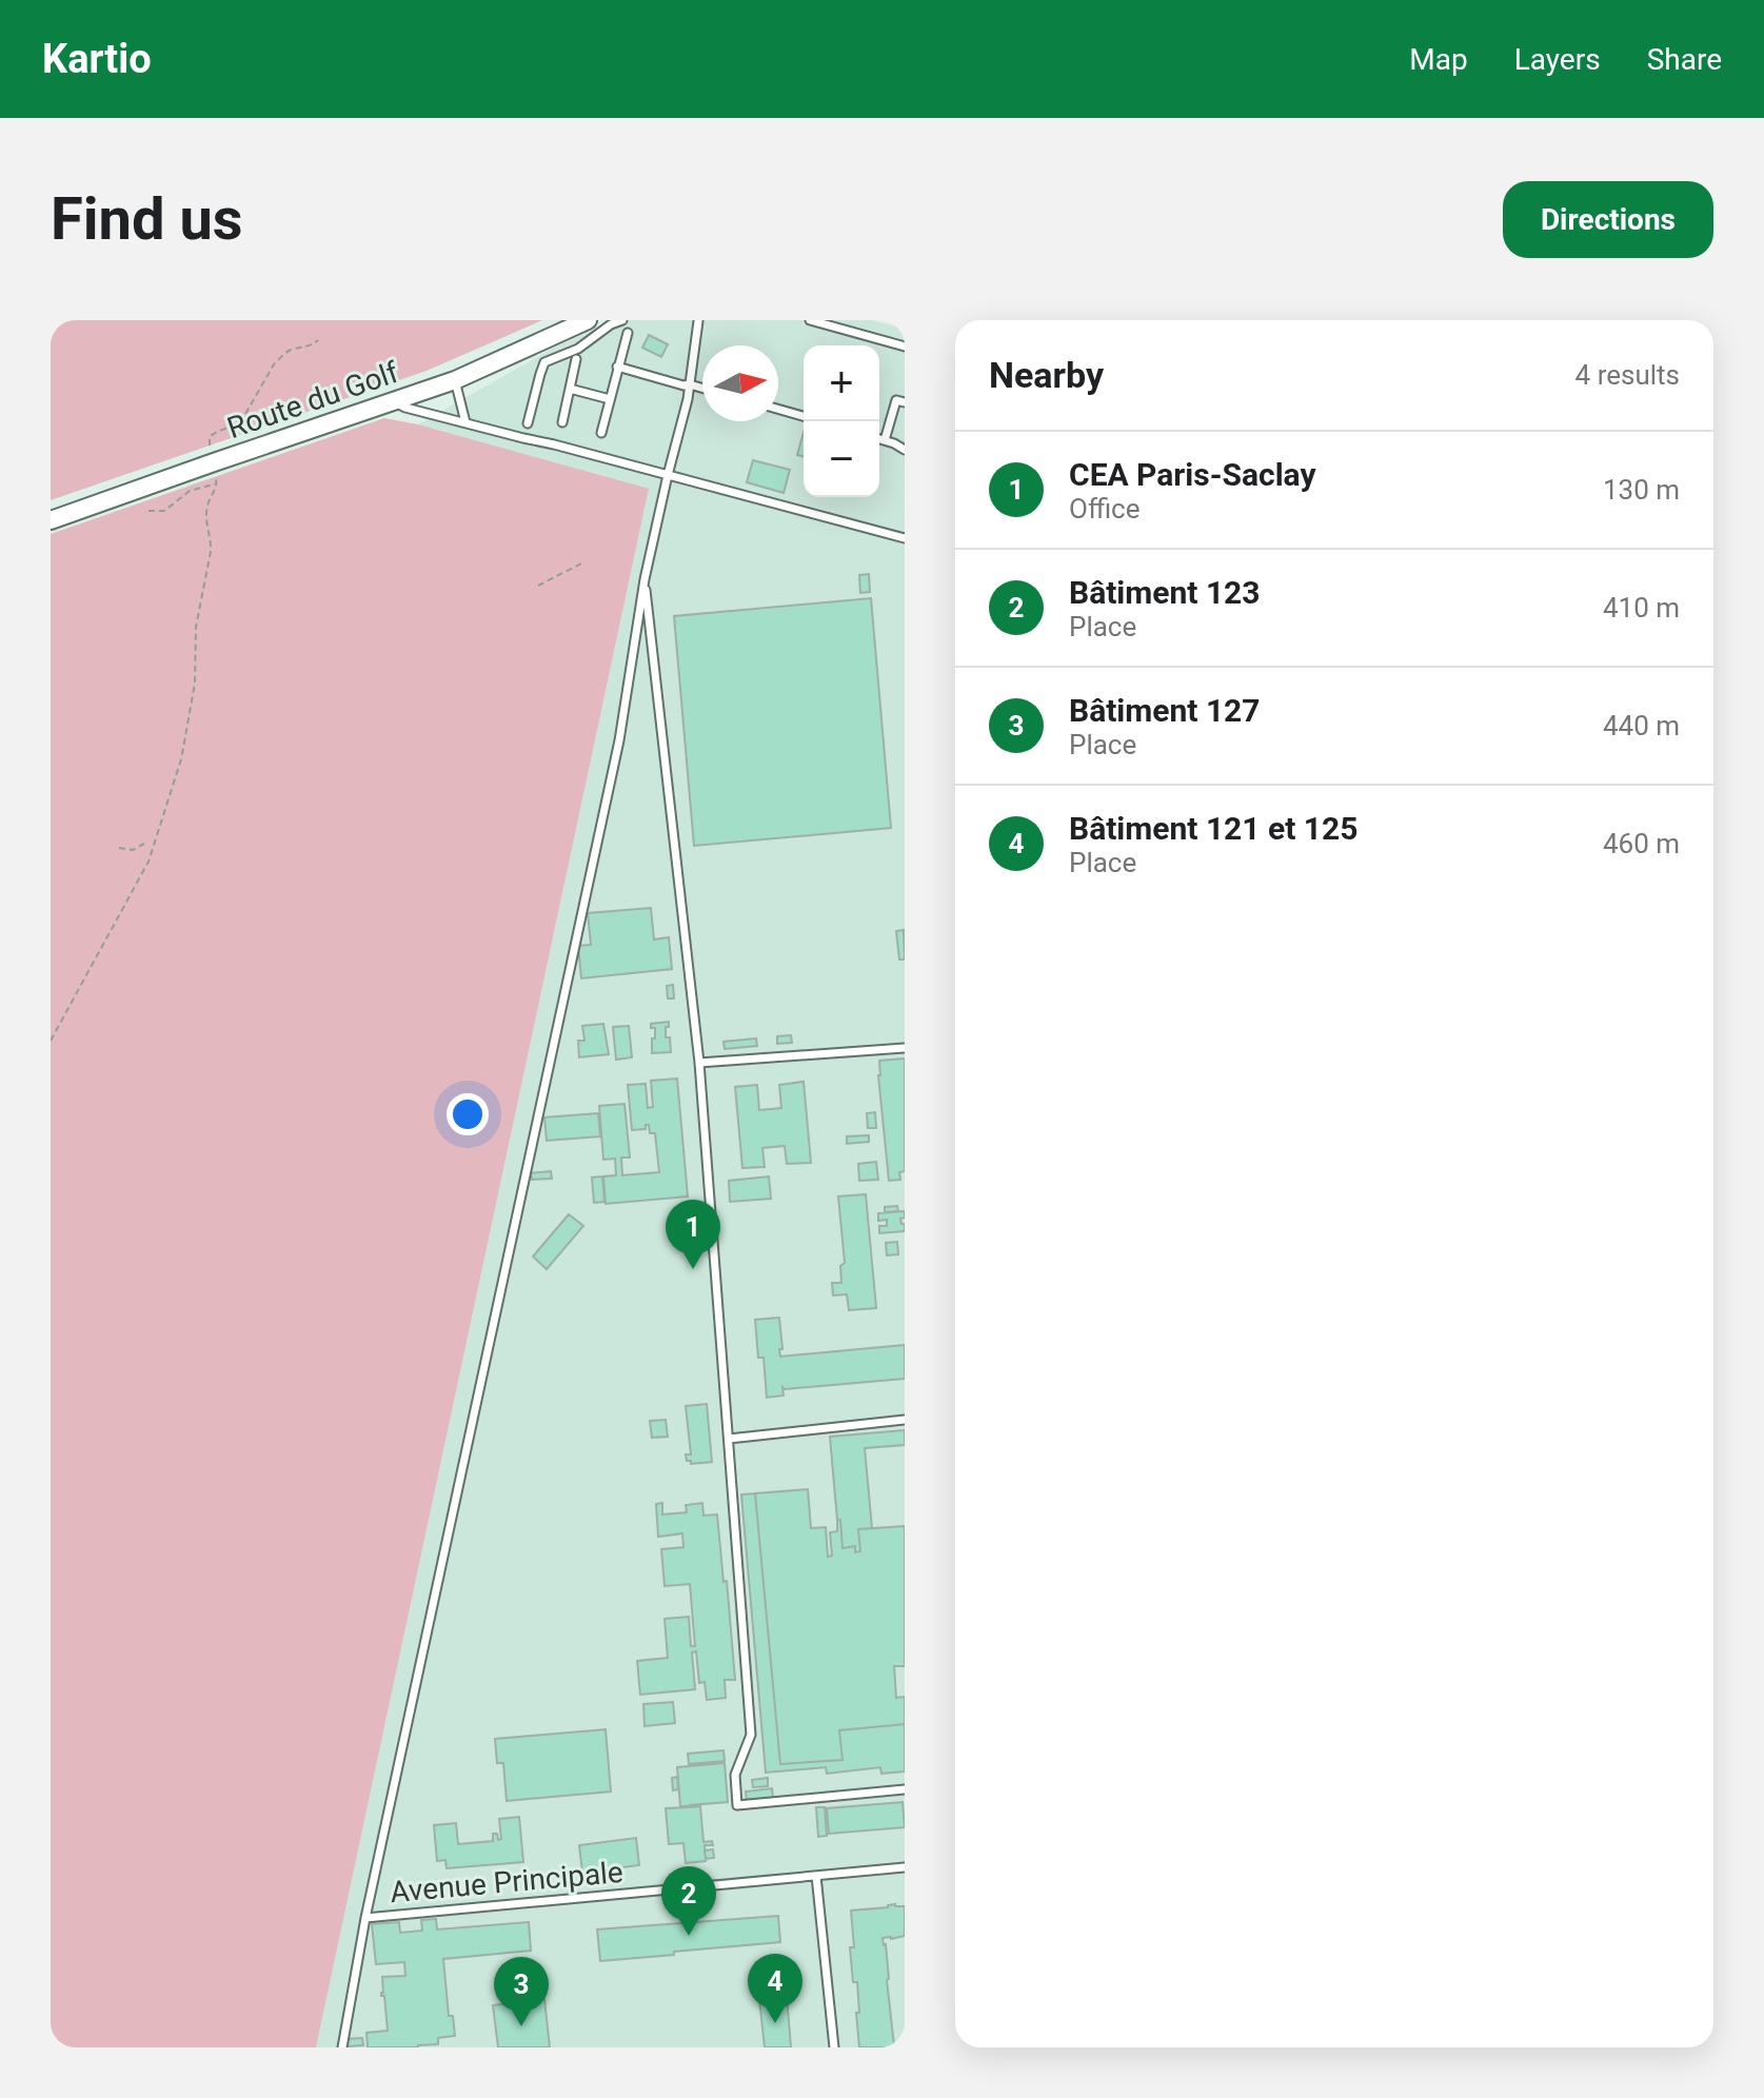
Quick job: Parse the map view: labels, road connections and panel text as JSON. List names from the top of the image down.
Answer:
{
  "streets": {
    "street": ["Route du Golf"],
    "lane": ["Avenue Principale"]
  },
  "north": "right",
  "page": {
    "header": "Kartio",
    "nav": ["Map", "Layers", "Share"],
    "buttons": "Directions",
    "title": "Find us",
    "heading": ["Nearby", "4 results"],
    "map_buttons": ["+", "−"],
    "list": [
      {
        "mark": "1",
        "name": "CEA Paris-Saclay",
        "note": "Office",
        "value": "130 m"
      },
      {
        "mark": "2",
        "name": "Bâtiment 123",
        "note": "Place",
        "value": "410 m"
      },
      {
        "mark": "3",
        "name": "Bâtiment 127",
        "note": "Place",
        "value": "440 m"
      },
      {
        "mark": "4",
        "name": "Bâtiment 121 et 125",
        "note": "Place",
        "value": "460 m"
      }
    ],
    "pins": [
      "1",
      "2",
      "4",
      "3"
    ]
  }
}
